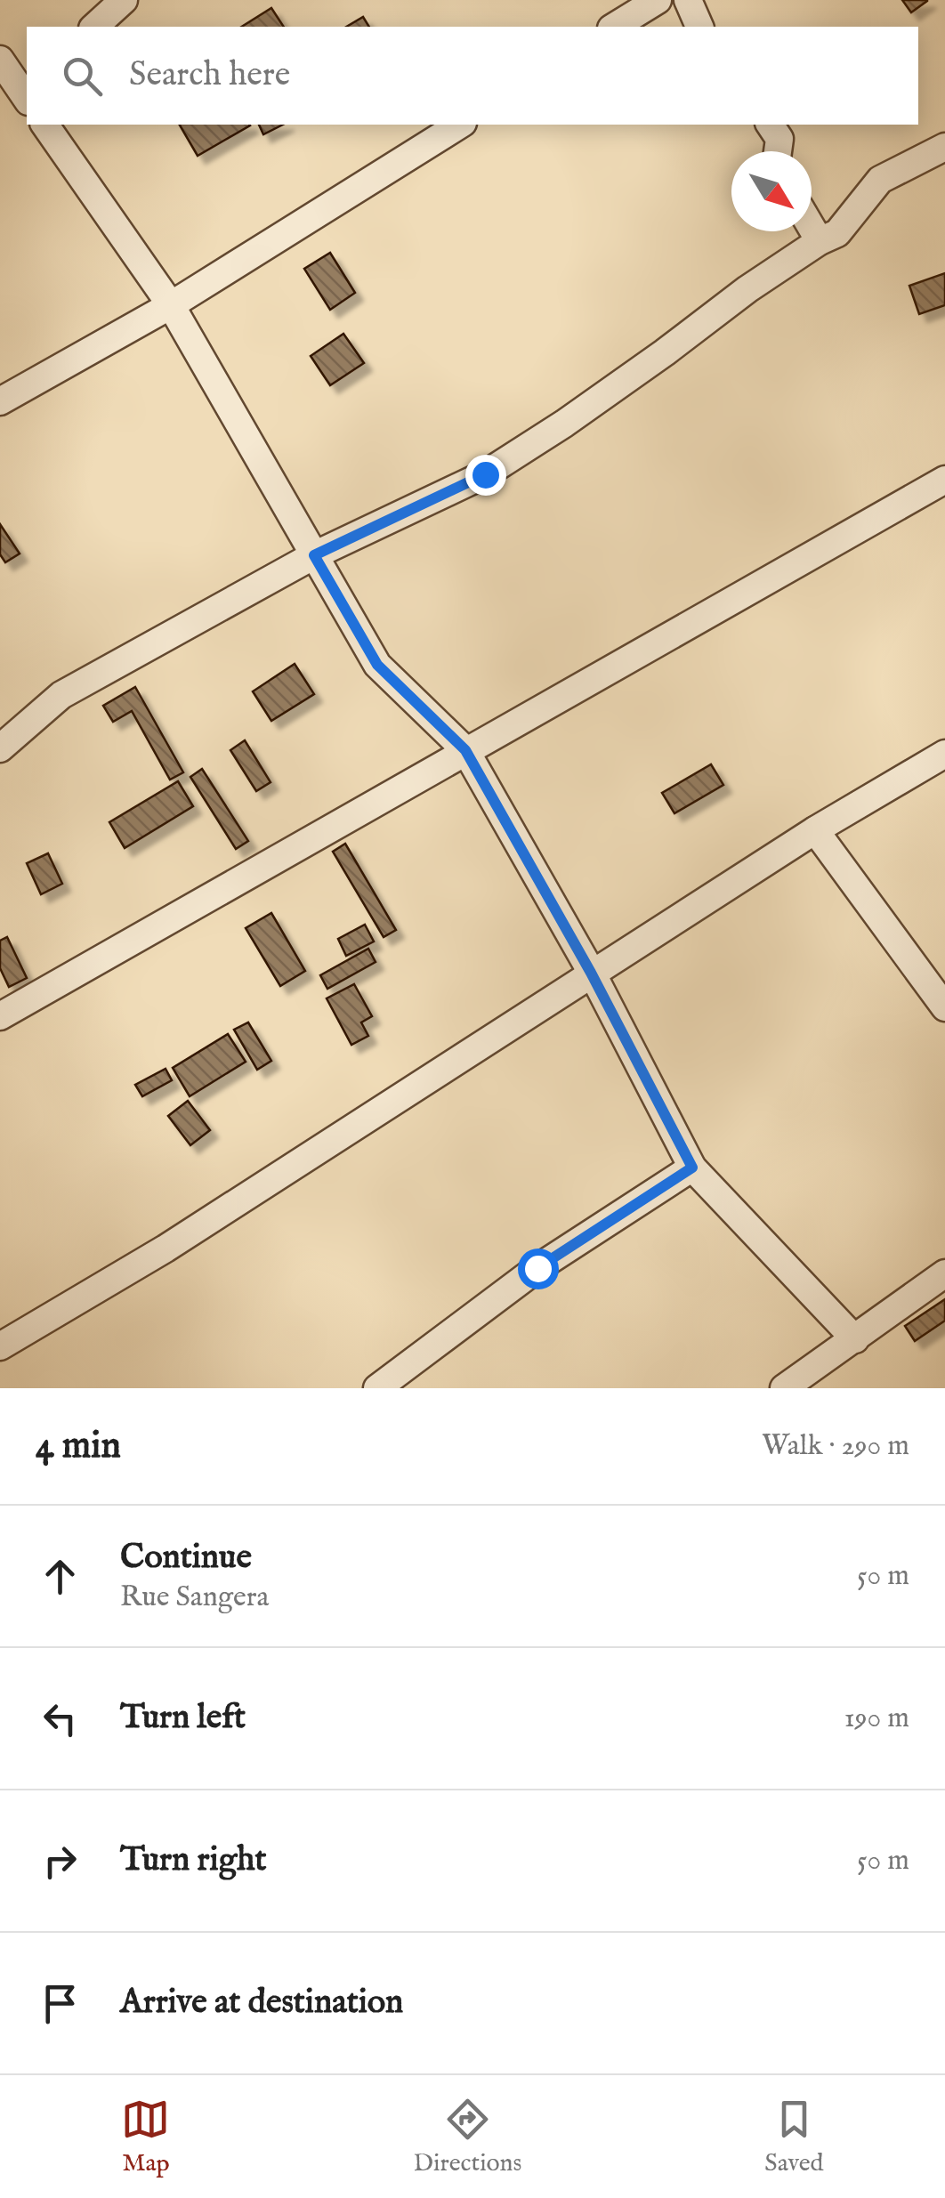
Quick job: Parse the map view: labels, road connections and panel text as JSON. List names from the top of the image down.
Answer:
{
  "north": "bottom right",
  "page": {
    "search": "Search here",
    "heading": ["4 min", "Walk · 290 m"],
    "list": [
      ["Continue", "Rue Sangera", "50 m"],
      ["Turn left", "190 m"],
      ["Turn right", "50 m"],
      "Arrive at destination"
    ],
    "nav": ["Map", "Directions", "Saved"]
  }
}
